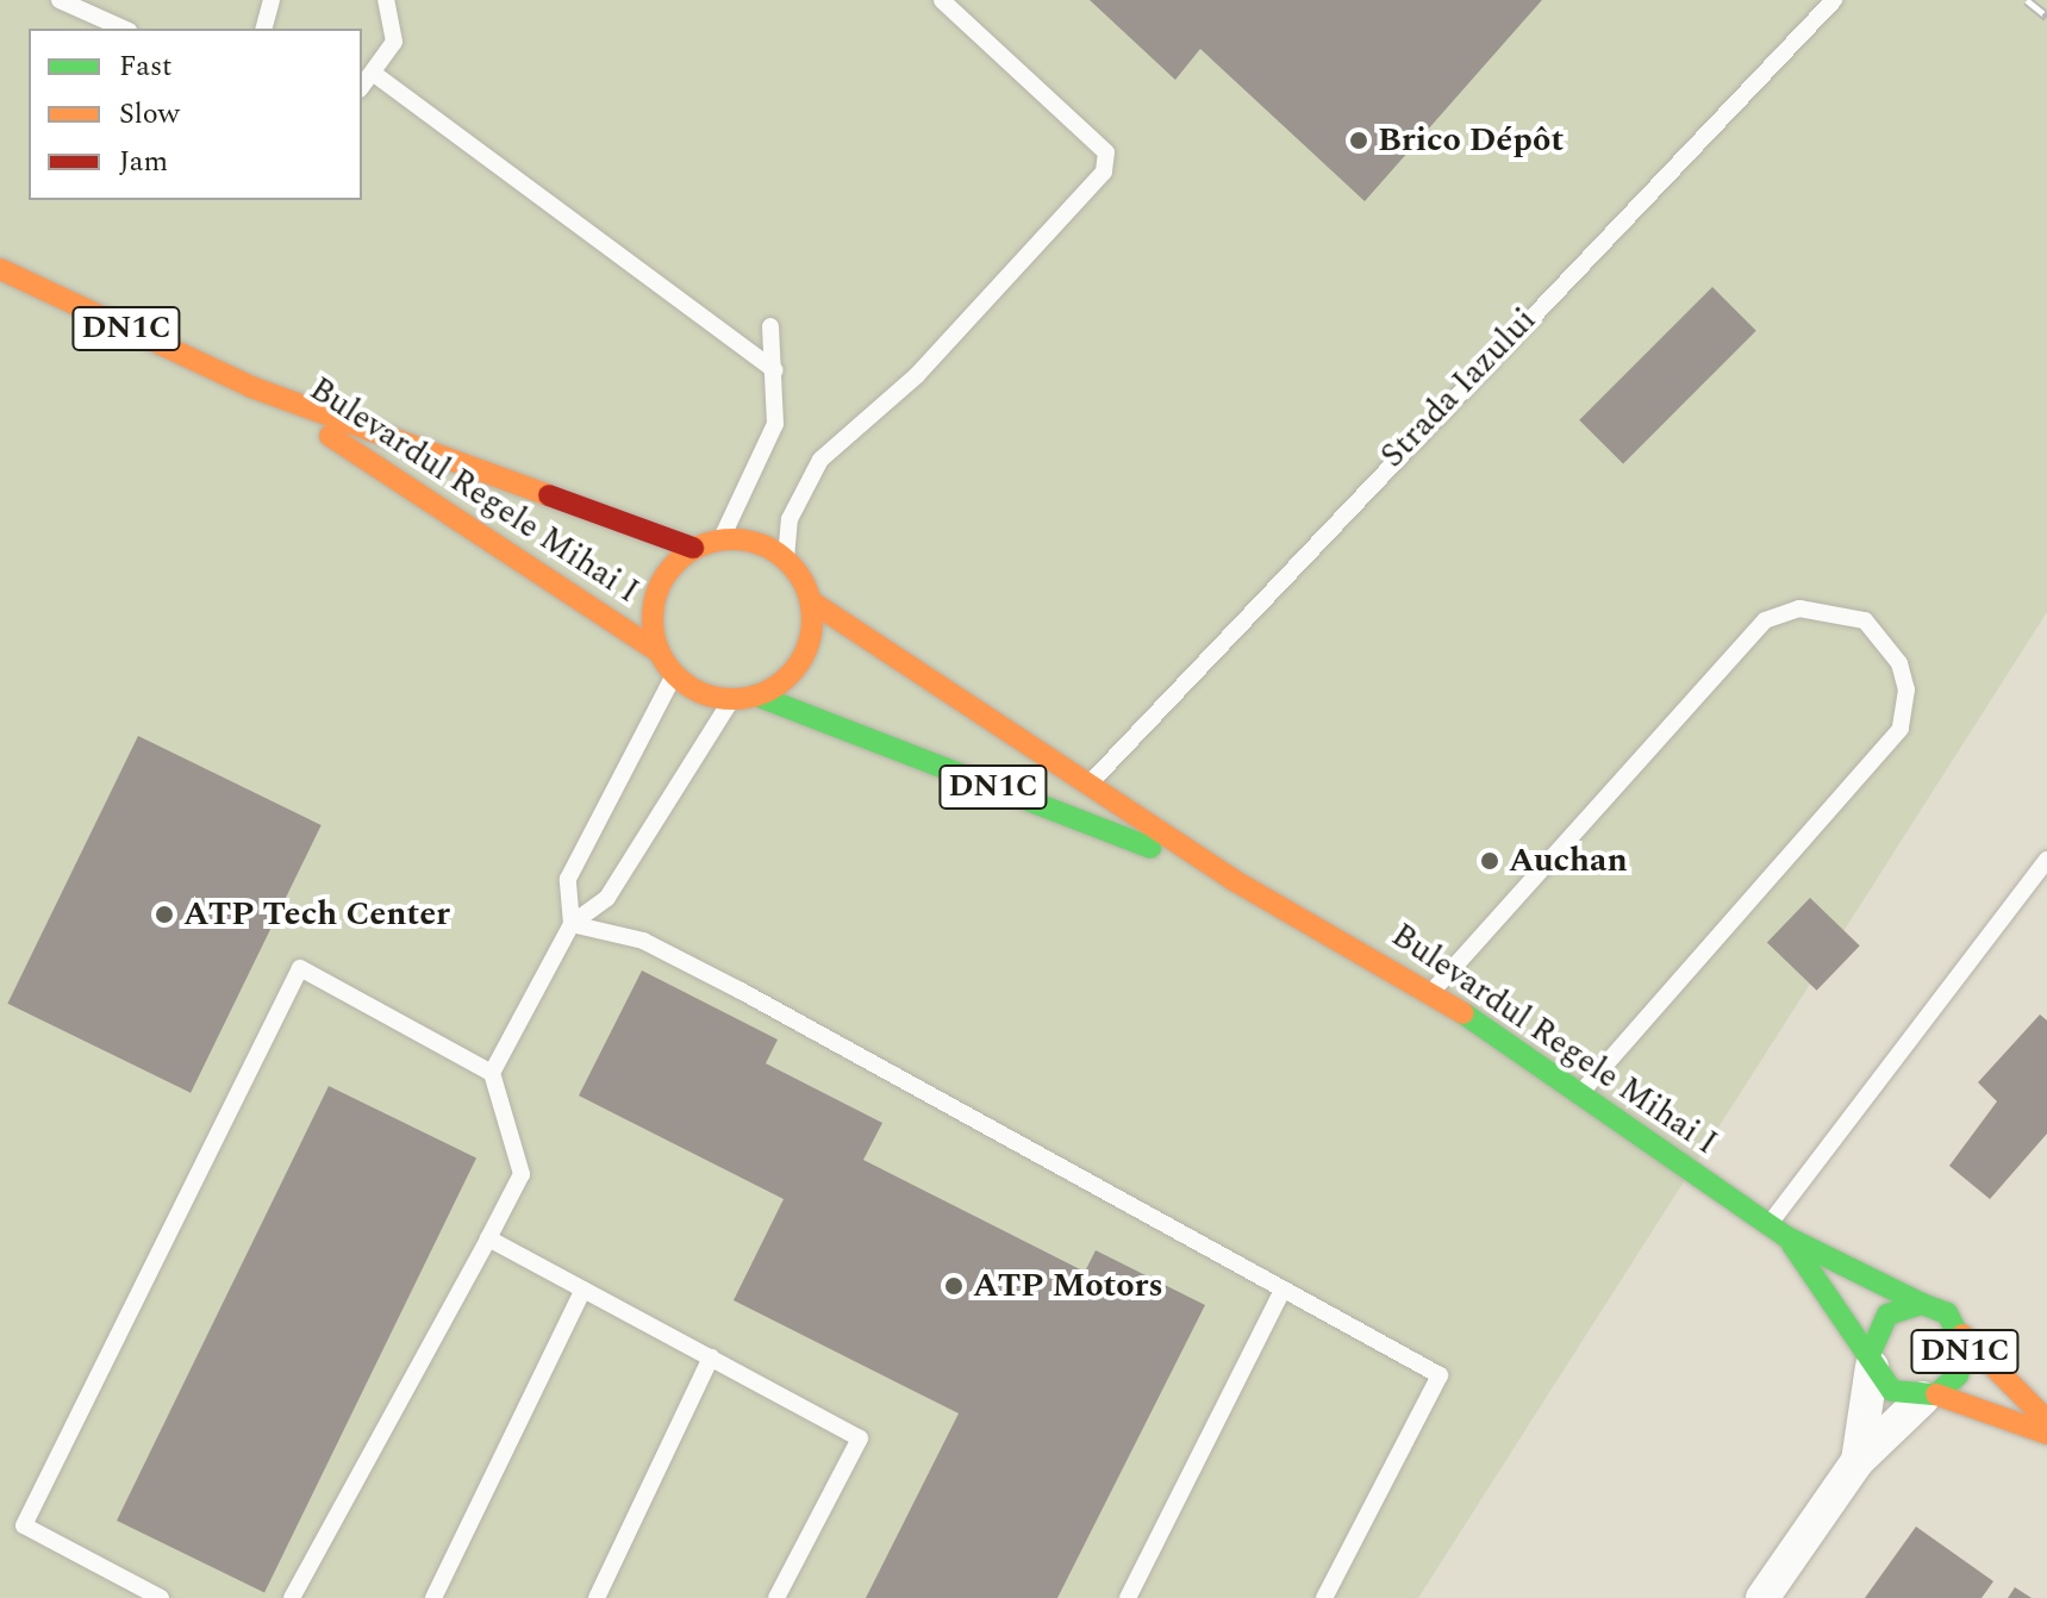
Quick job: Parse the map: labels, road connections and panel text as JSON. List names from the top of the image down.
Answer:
{
  "streets": {
    "main road": ["DN1C", "Bulevardul Regele Mihai I"],
    "lane": ["Strada Iazului"]
  },
  "crossings": [
    ["DN1C", "Bulevardul Regele Mihai I"],
    ["Strada Iazului", "Bulevardul Regele Mihai I"]
  ],
  "places": [
    "Brico Dépôt",
    "Auchan",
    "ATP Tech Center",
    "ATP Motors"
  ],
  "legend": ["Fast", "Slow", "Jam"]
}
